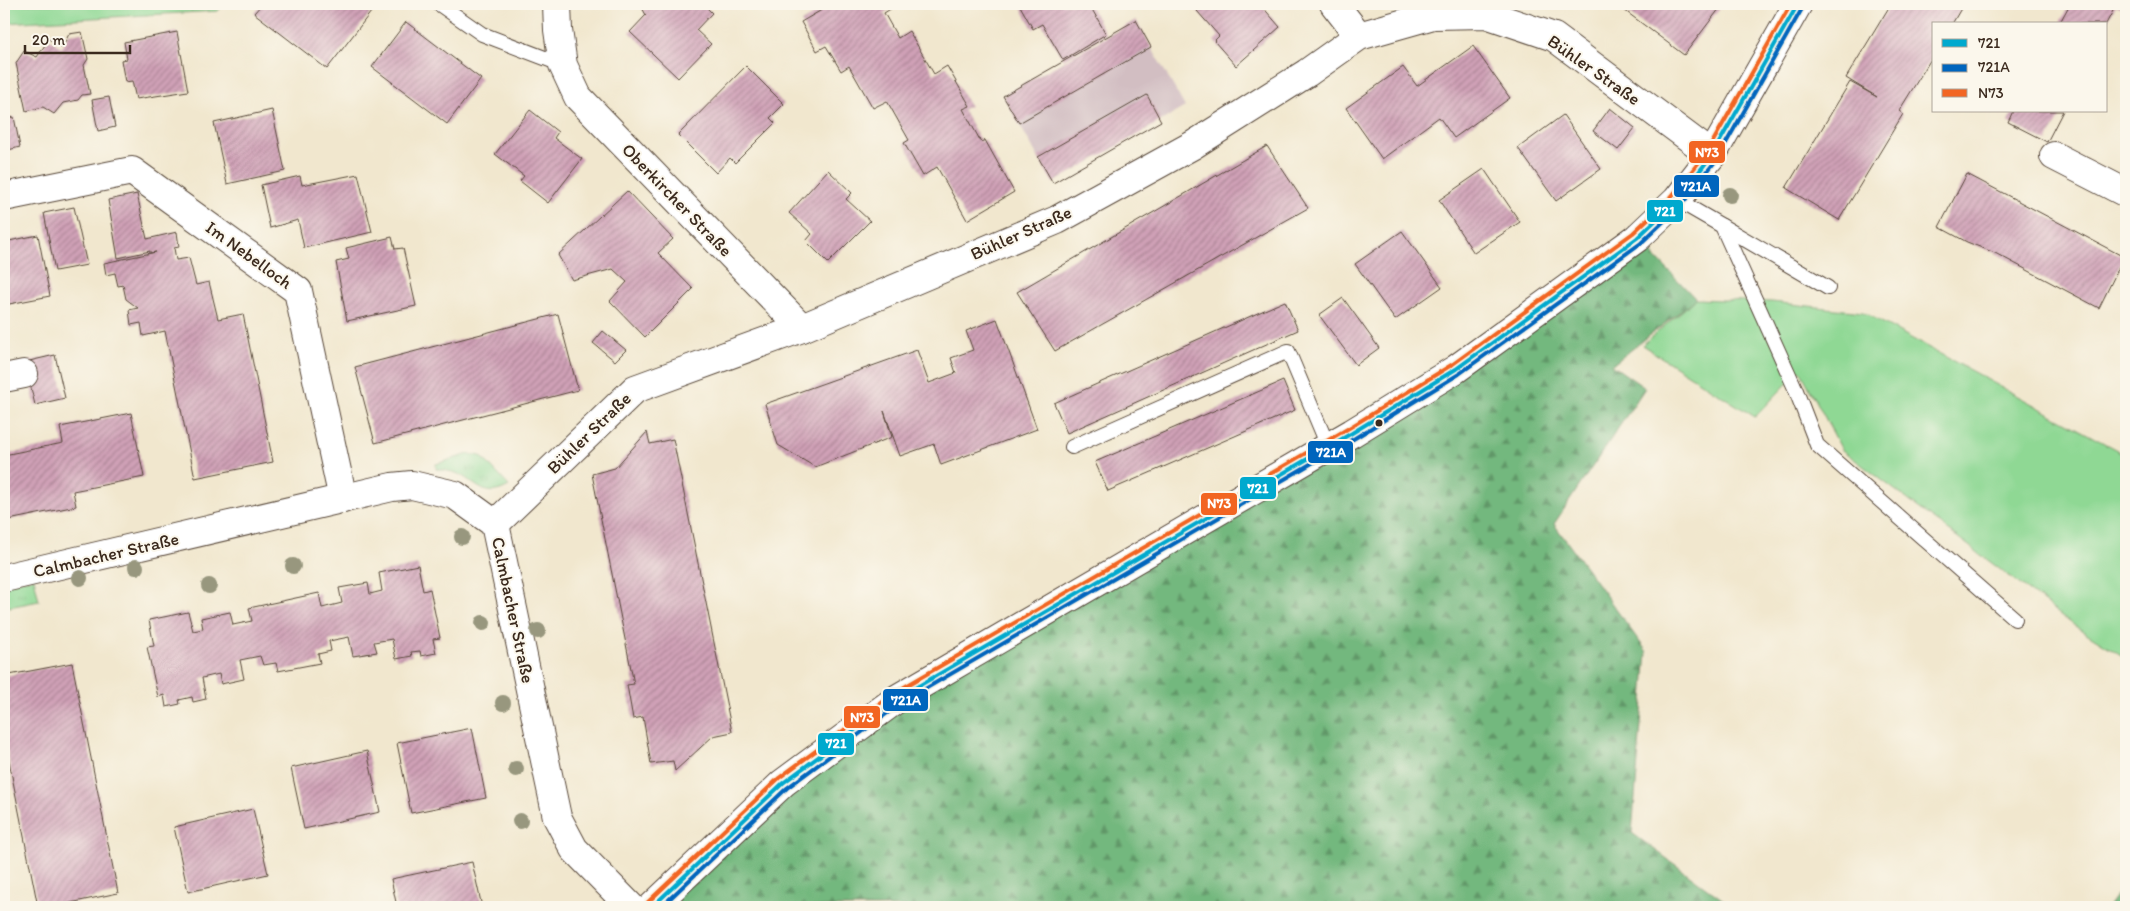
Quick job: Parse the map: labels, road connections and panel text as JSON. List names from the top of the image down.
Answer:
{
  "streets": {
    "street": [
      "Bühler Straße",
      "Oberkircher Straße",
      "Im Nebelloch",
      "Calmbacher Straße"
    ]
  },
  "crossings": [
    ["Bühler Straße", "Oberkircher Straße"],
    ["Bühler Straße", "Calmbacher Straße"],
    ["Im Nebelloch", "Calmbacher Straße"]
  ],
  "lines": ["transit line 721", "transit line N73", "transit line 721A"],
  "legend": ["721", "721A", "N73"],
  "scale_bar": "20 m"
}
